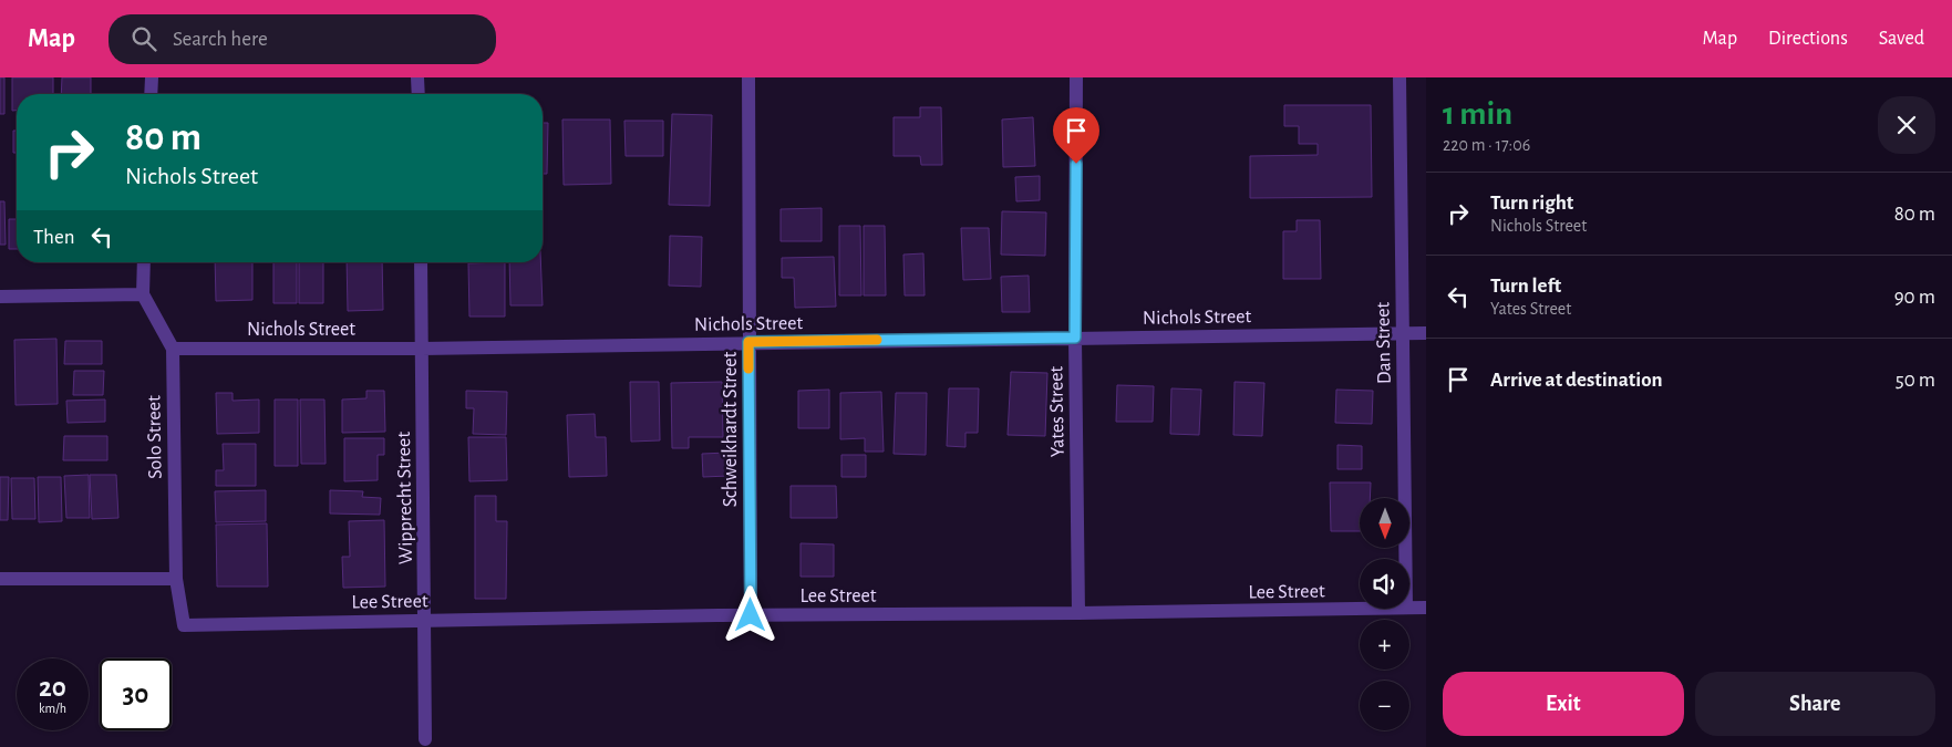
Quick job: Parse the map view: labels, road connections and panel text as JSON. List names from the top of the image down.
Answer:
{
  "streets": {
    "street": [
      "Nichols Street",
      "Dan Street",
      "Yates Street",
      "Schweikhardt Street",
      "Solo Street",
      "Wipprecht Street",
      "Lee Street"
    ]
  },
  "crossings": [
    ["Nichols Street", "Dan Street"],
    ["Nichols Street", "Yates Street"],
    ["Nichols Street", "Schweikhardt Street"],
    ["Nichols Street", "Solo Street"],
    ["Nichols Street", "Wipprecht Street"],
    ["Yates Street", "Lee Street"],
    ["Schweikhardt Street", "Lee Street"],
    ["Solo Street", "Lee Street"],
    ["Wipprecht Street", "Lee Street"]
  ],
  "north": "bottom",
  "page": {
    "header": "Map",
    "search": "Search here",
    "nav": ["Map", "Directions", "Saved"],
    "heading": ["1 min", "220 m · 17:06"],
    "turn": ["80 m", "Nichols Street"],
    "list": [
      {
        "name": "Turn right",
        "note": "Nichols Street",
        "value": "80 m"
      },
      {
        "name": "Turn left",
        "note": "Yates Street",
        "value": "90 m"
      },
      {
        "name": "Arrive at destination",
        "value": "50 m"
      }
    ],
    "then": "Then",
    "map_buttons": ["+", "−"],
    "speed": "20 km/h",
    "limit": "30",
    "buttons": ["Exit", "Share"]
  }
}
